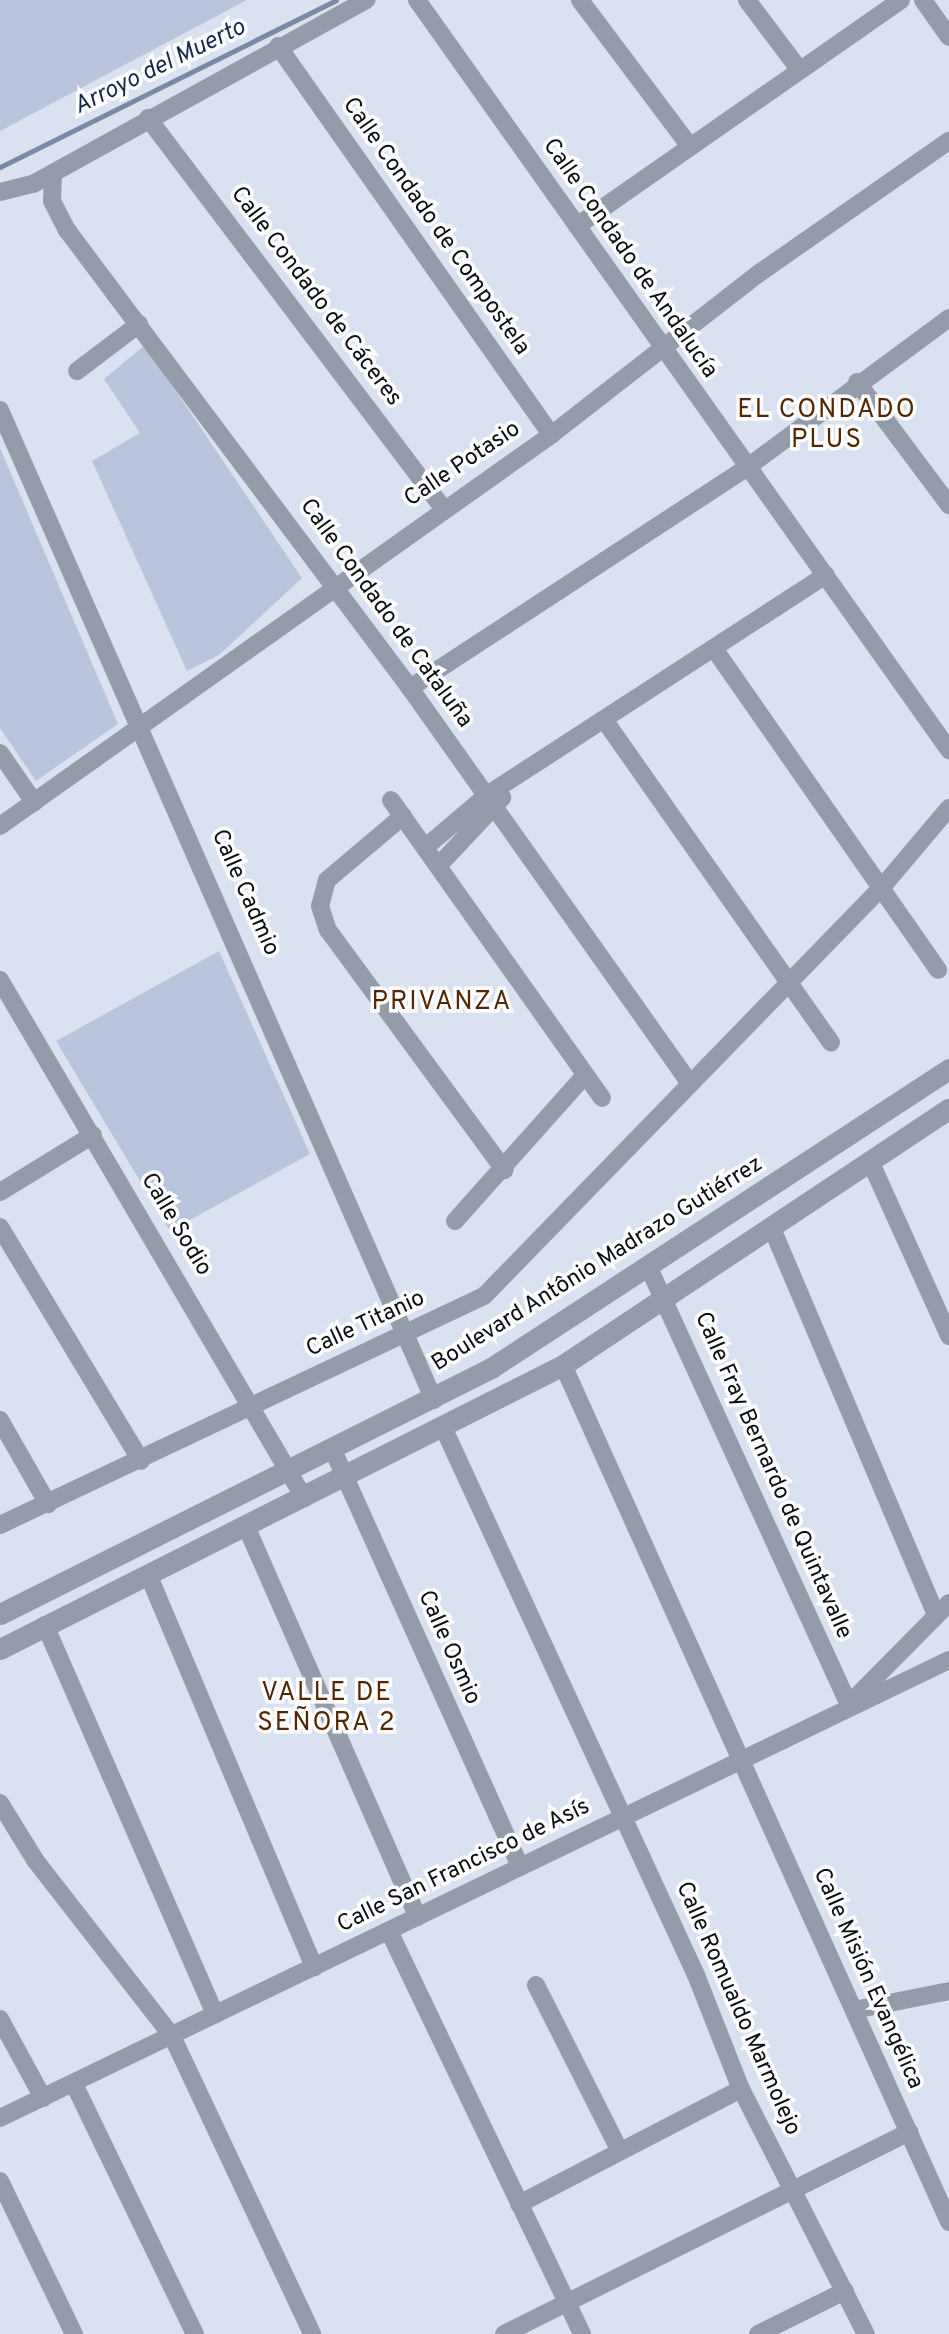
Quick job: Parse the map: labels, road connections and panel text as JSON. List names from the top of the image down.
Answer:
{
  "streets": {
    "street": [
      "Calle Condado de Compostela",
      "Calle Condado de Andalucía",
      "Calle Condado de Cáceres",
      "Calle Potasio",
      "Calle Condado de Cataluña",
      "Calle Cadmio",
      "Calle Sodio",
      "Boulevard Antônio Madrazo Gutiérrez",
      "Calle Titanio",
      "Calle Fray Bernardo de Quintavalle",
      "Calle Osmio",
      "Calle San Francisco de Asís",
      "Calle Misión Evangélica",
      "Calle Romualdo Marmolejo"
    ]
  },
  "crossings": [
    ["Calle Condado de Compostela", "Calle Potasio"],
    ["Calle Condado de Andalucía", "Calle Potasio"],
    ["Calle Condado de Cáceres", "Calle Potasio"],
    ["Calle Potasio", "Calle Condado de Cataluña"],
    ["Calle Potasio", "Calle Cadmio"],
    ["Calle Condado de Cataluña", "Calle Titanio"],
    ["Calle Cadmio", "Boulevard Antônio Madrazo Gutiérrez"],
    ["Calle Cadmio", "Calle Titanio"],
    ["Calle Sodio", "Boulevard Antônio Madrazo Gutiérrez"],
    ["Calle Sodio", "Calle Titanio"],
    ["Boulevard Antônio Madrazo Gutiérrez", "Calle Fray Bernardo de Quintavalle"],
    ["Boulevard Antônio Madrazo Gutiérrez", "Calle Osmio"],
    ["Calle Fray Bernardo de Quintavalle", "Calle San Francisco de Asís"],
    ["Calle Osmio", "Calle San Francisco de Asís"],
    ["Calle San Francisco de Asís", "Calle Misión Evangélica"],
    ["Calle San Francisco de Asís", "Calle Romualdo Marmolejo"]
  ],
  "districts": ["EL CONDADO PLUS", "PRIVANZA", "VALLE DE SEÑORA 2"],
  "water": ["Arroyo del Muerto"]
}
